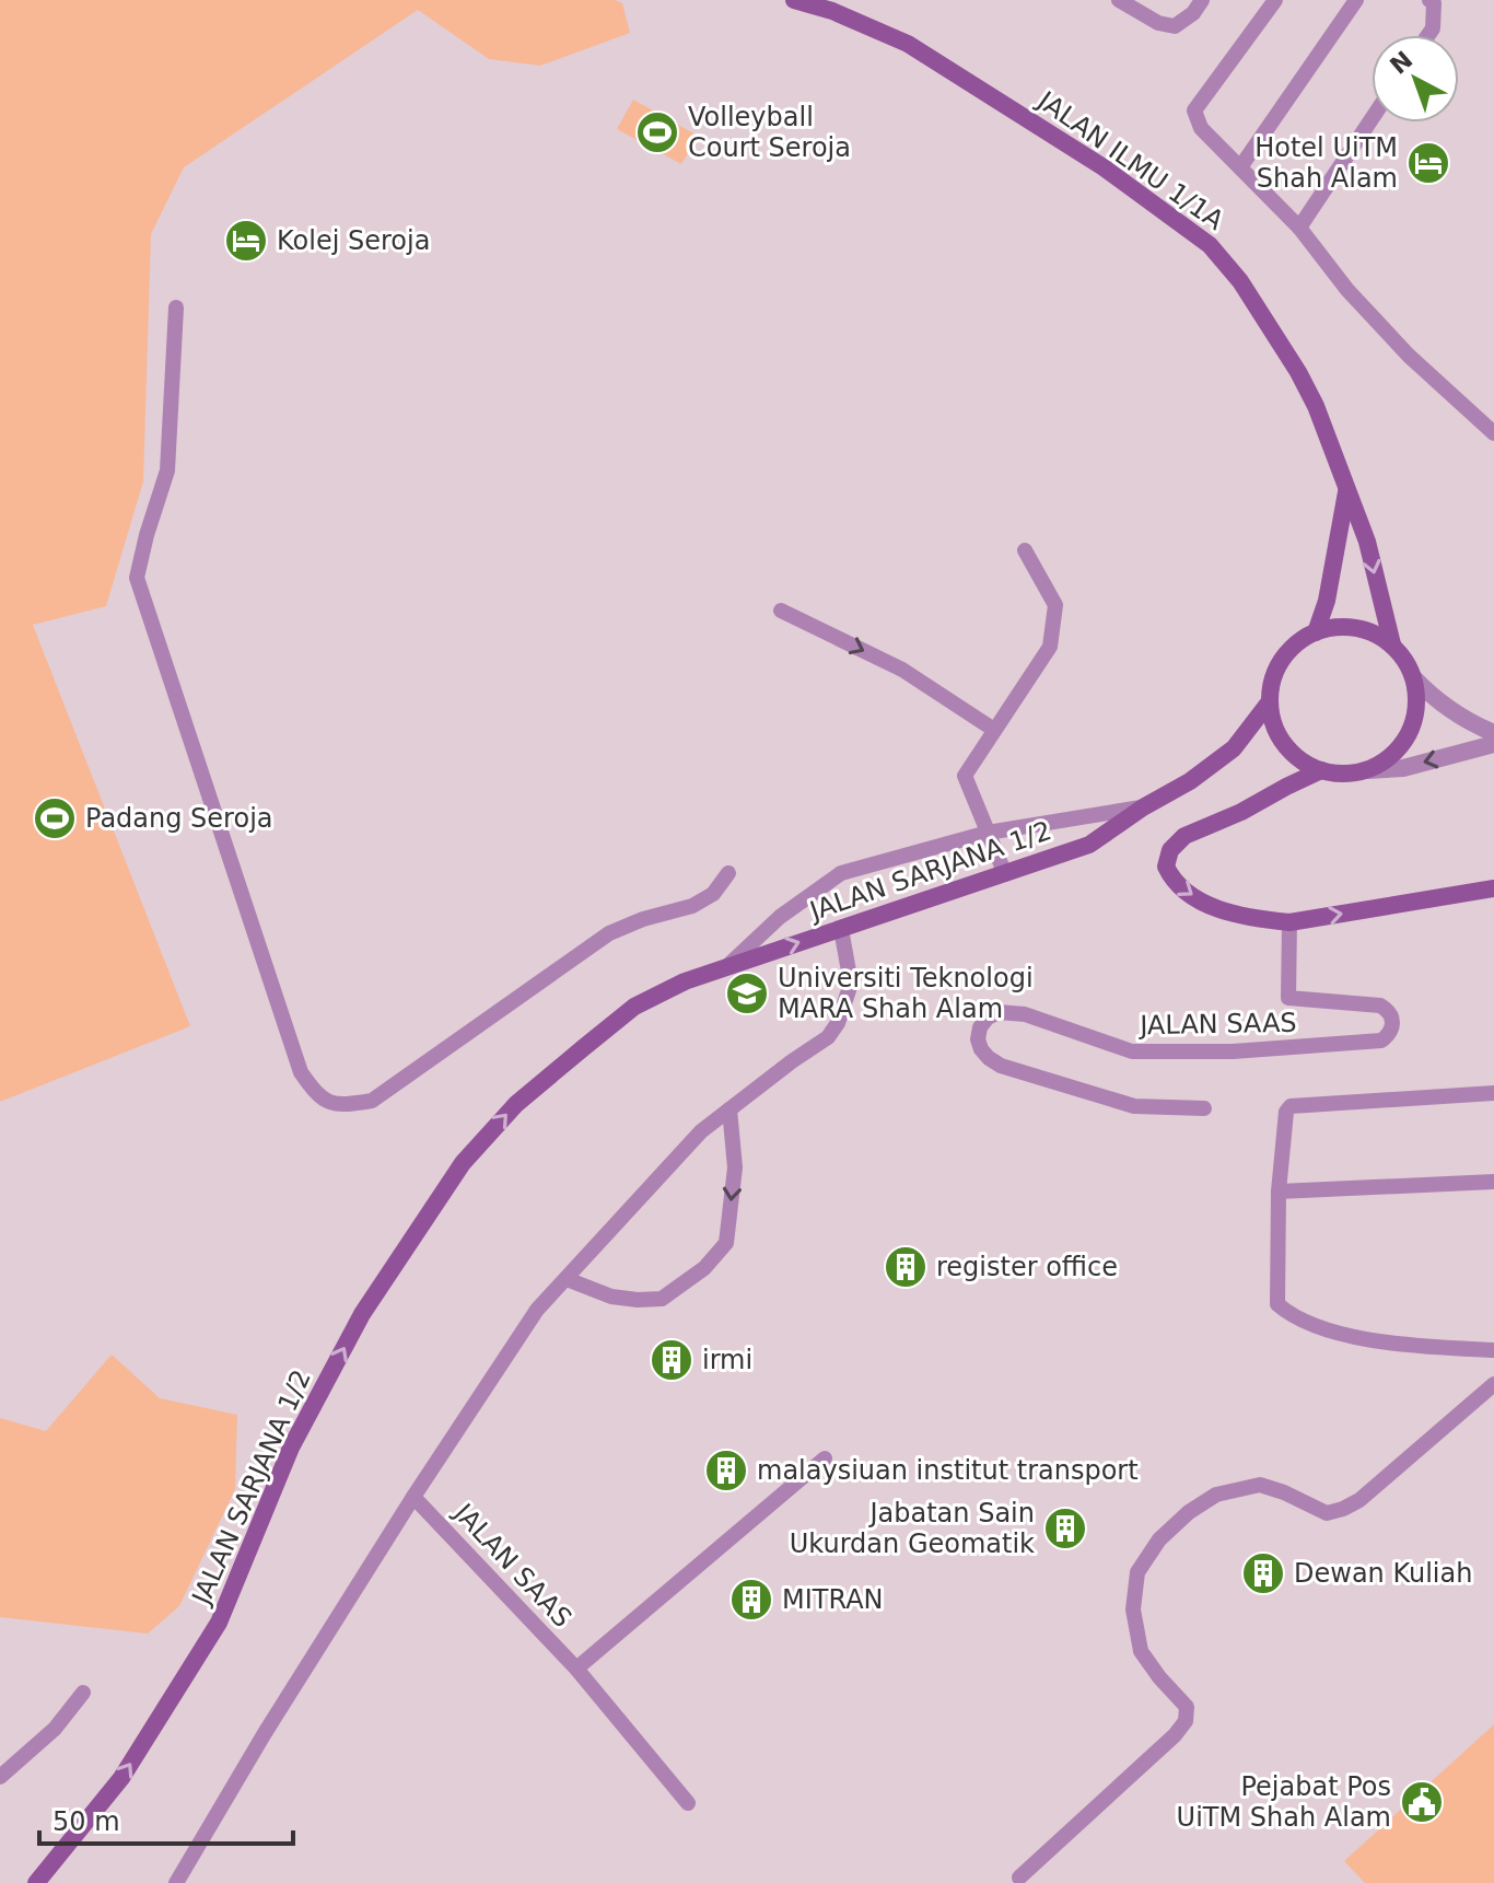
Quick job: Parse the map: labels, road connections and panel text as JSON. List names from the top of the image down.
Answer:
{
  "streets": {
    "street": ["JALAN ILMU 1/1A", "JALAN SARJANA 1/2"],
    "lane": ["JALAN SAAS"]
  },
  "crossings": [
    ["JALAN ILMU 1/1A", "JALAN SARJANA 1/2"]
  ],
  "one_way": ["JALAN SARJANA 1/2"],
  "places": {
    "sports": ["Volleyball Court Seroja", "Padang Seroja"],
    "hotel": ["Hotel UiTM Shah Alam", "Kolej Seroja"],
    "school or university": ["Universiti Teknologi MARA Shah Alam"],
    "building": [
      "register office",
      "irmi",
      "malaysiuan institut transport",
      "Jabatan Sain Ukurdan Geomatik",
      "Dewan Kuliah",
      "MITRAN"
    ],
    "public building": ["Pejabat Pos UiTM Shah Alam"]
  },
  "scale_bar": "50 m",
  "north": "top left"
}
